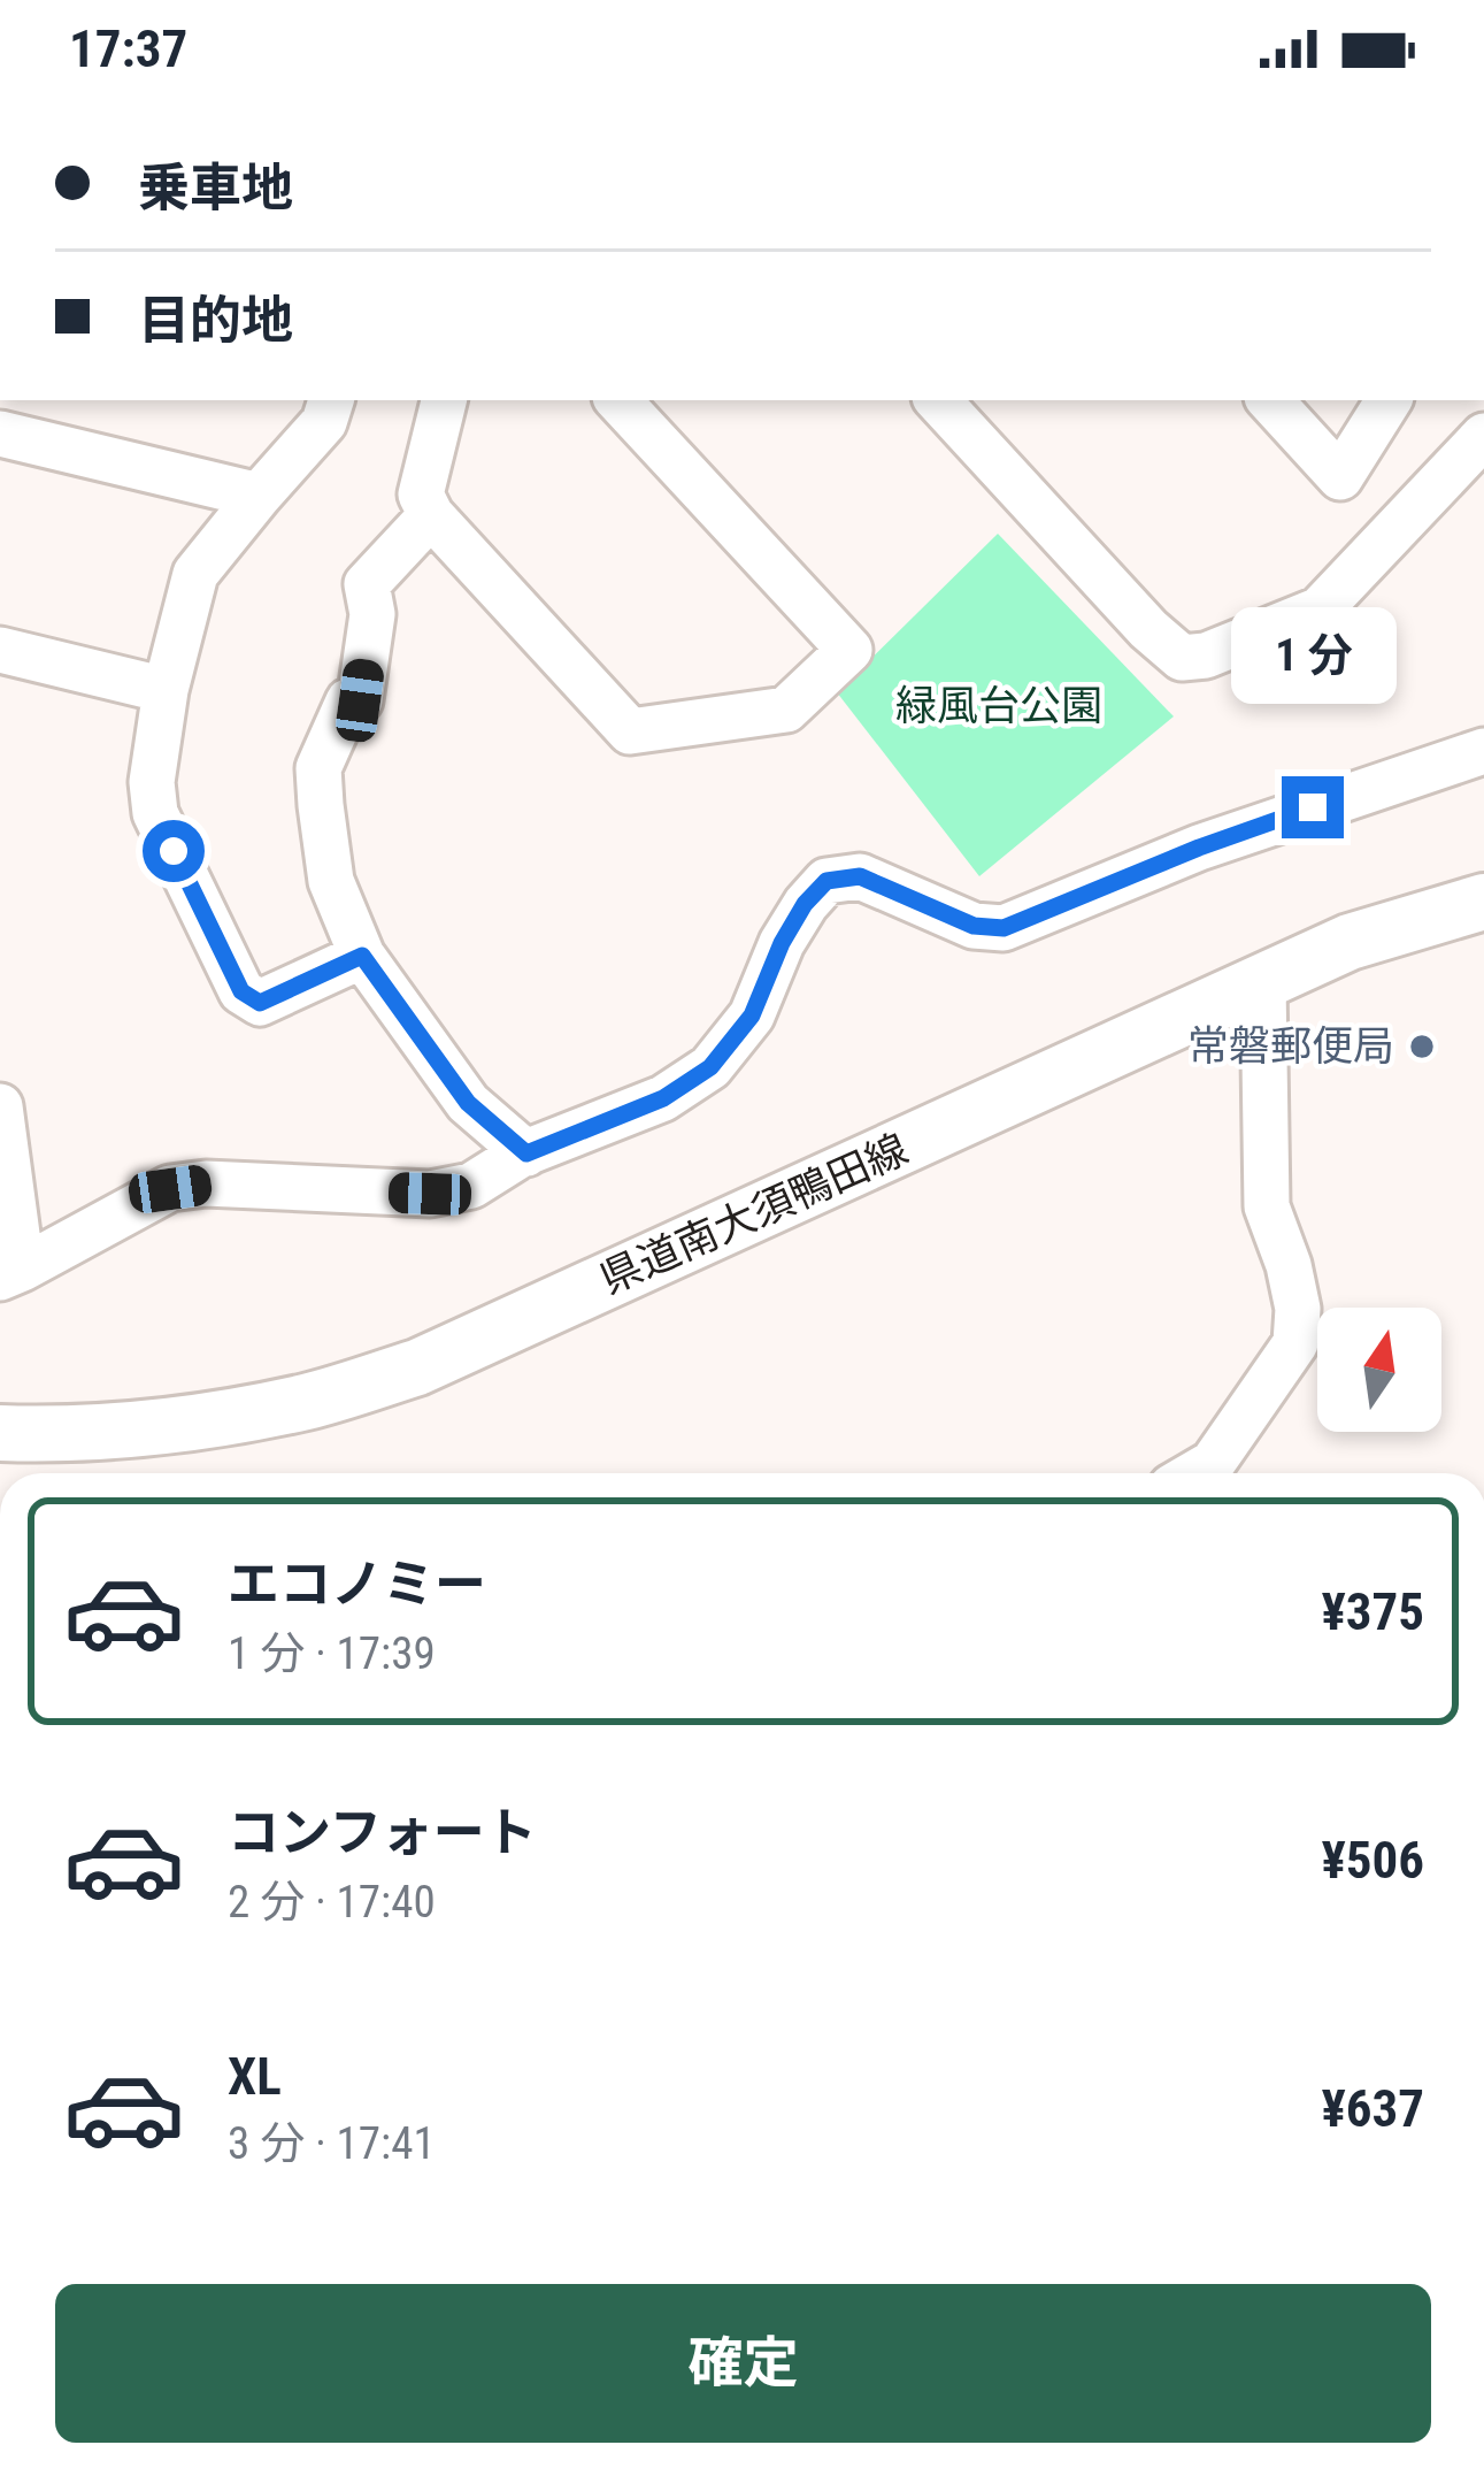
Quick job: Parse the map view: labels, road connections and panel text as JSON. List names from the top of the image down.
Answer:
{
  "streets": {
    "main road": ["県道南大須鴨田線"]
  },
  "parks": ["緑風台公園"],
  "places": ["常磐郵便局"],
  "north": "top",
  "page": {
    "status": "17:37",
    "banner": ["乗車地", "目的地"],
    "bubble": "1 分",
    "list": [
      {
        "name": "エコノミー",
        "note": "1 分 · 17:39",
        "value": "¥375"
      },
      {
        "name": "コンフォート",
        "note": "2 分 · 17:40",
        "value": "¥506"
      },
      {
        "name": "XL",
        "note": "3 分 · 17:41",
        "value": "¥637"
      }
    ],
    "buttons": "確定"
  }
}
